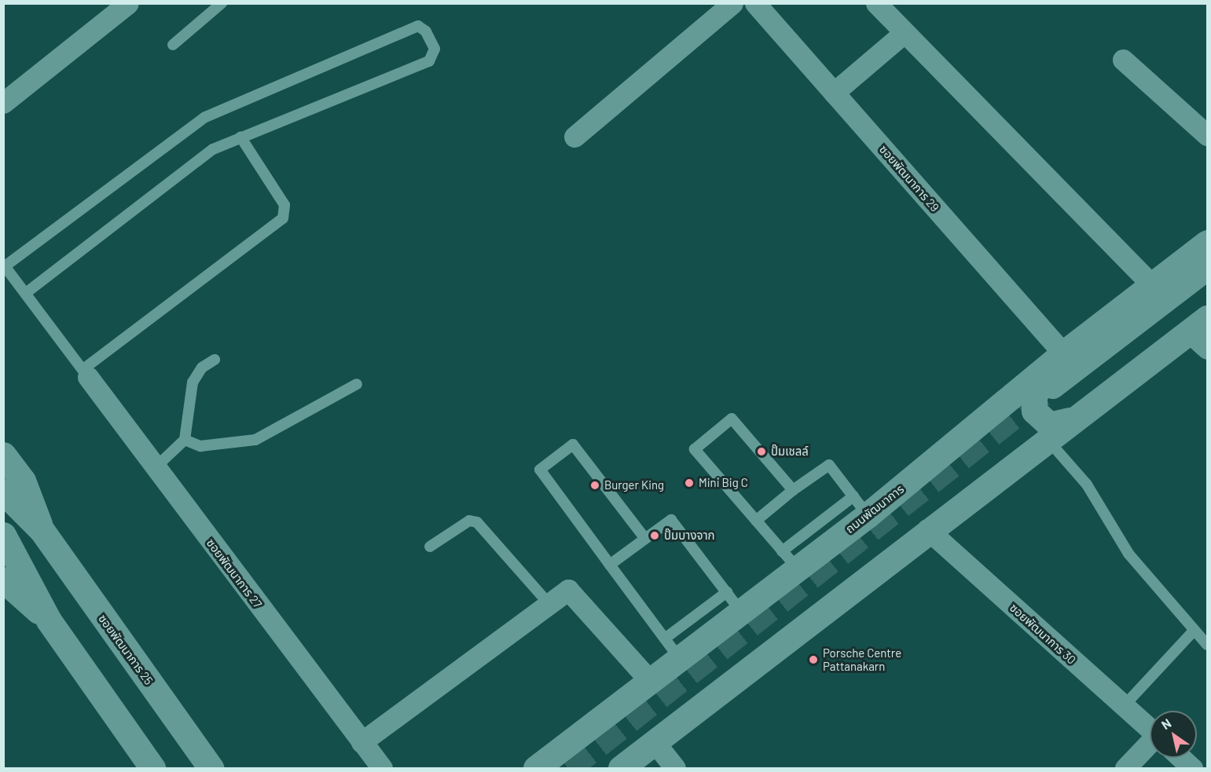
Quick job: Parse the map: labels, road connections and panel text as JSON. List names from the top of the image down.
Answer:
{
  "streets": {
    "main road": ["ถนนพัฒนาการ", "ซอยพัฒนาการ 25"],
    "street": ["ซอยพัฒนาการ 29", "ซอยพัฒนาการ 27", "ซอยพัฒนาการ 30"]
  },
  "crossings": [
    ["ซอยพัฒนาการ 29", "ถนนพัฒนาการ"]
  ],
  "places": [
    "ปั๊มเชลล์",
    "Mini Big C",
    "Burger King",
    "ปั๊มบางจาก",
    "Porsche Centre Pattanakarn"
  ],
  "north": "top left"
}
